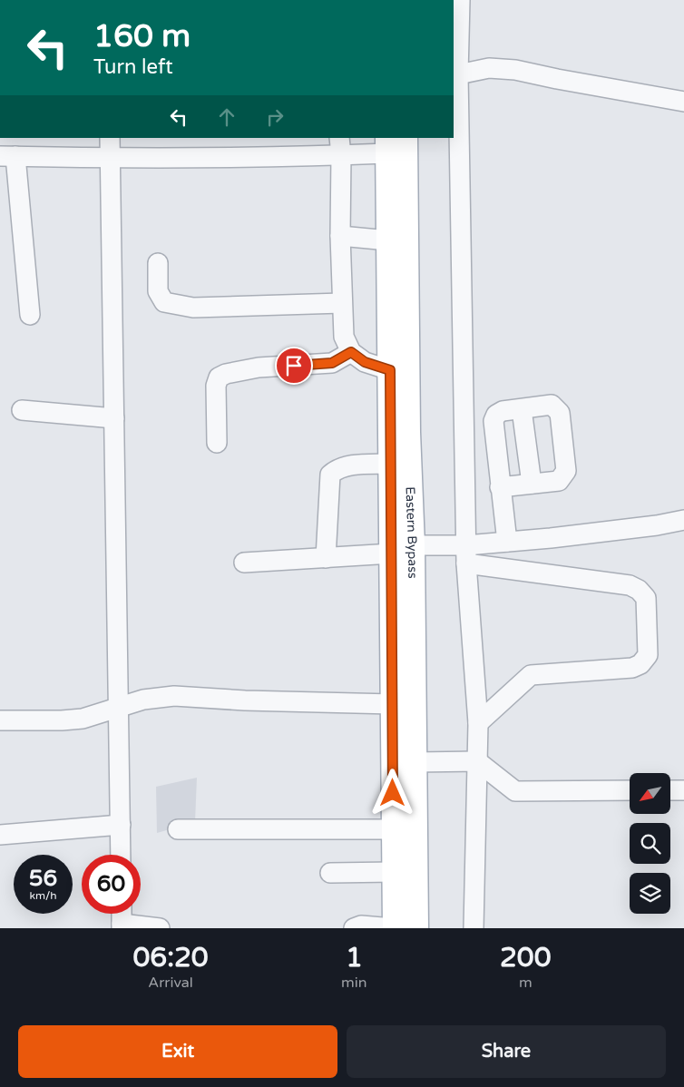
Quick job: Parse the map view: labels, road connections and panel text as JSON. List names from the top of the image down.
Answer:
{
  "streets": {
    "main road": ["Eastern Bypass"]
  },
  "north": "bottom left",
  "page": {
    "turn": ["160 m", "Turn left"],
    "speed": "56 km/h",
    "limit": "60",
    "eta": [
      "06:20",
      "Arrival",
      "1",
      "min",
      "200",
      "m"
    ],
    "buttons": ["Exit", "Share"]
  }
}
